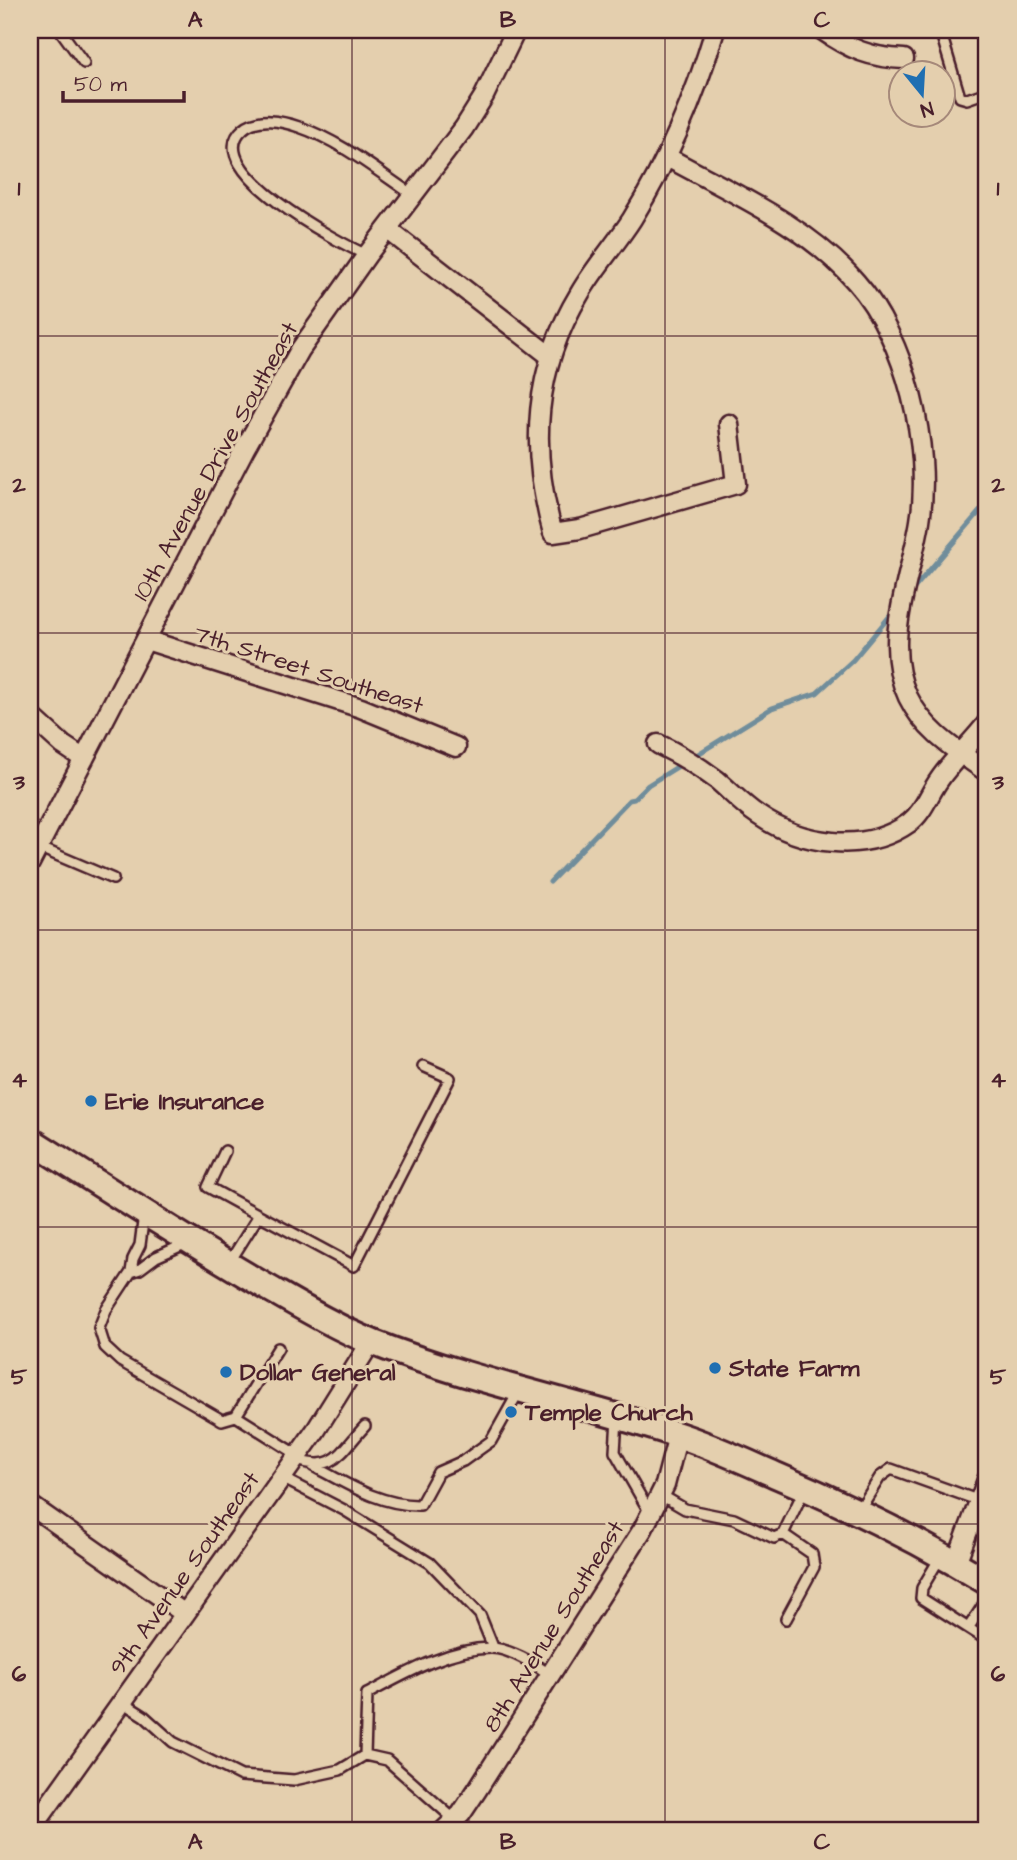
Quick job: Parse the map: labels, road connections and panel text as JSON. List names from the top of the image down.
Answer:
{
  "streets": {
    "street": [
      "10th Avenue Drive Southeast",
      "7th Street Southeast",
      "9th Avenue Southeast",
      "8th Avenue Southeast"
    ]
  },
  "crossings": [
    ["10th Avenue Drive Southeast", "7th Street Southeast"]
  ],
  "places": [
    "Erie Insurance",
    "State Farm",
    "Dollar General",
    "Temple Church"
  ],
  "scale_bar": "50 m",
  "north": "bottom",
  "grid": {
    "columns": ["A", "B", "C"],
    "rows": [
      "1",
      "2",
      "3",
      "4",
      "5",
      "6"
    ]
  }
}
